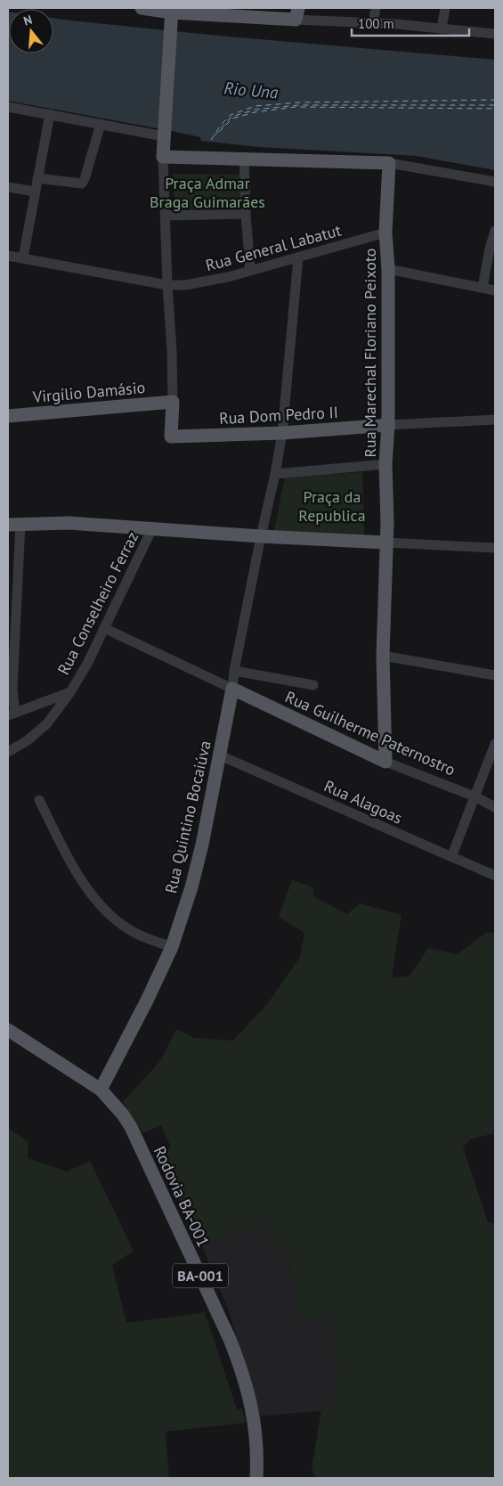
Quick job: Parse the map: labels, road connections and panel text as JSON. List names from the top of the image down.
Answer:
{
  "streets": {
    "main road": [
      "Rua Marechal Floriano Peixoto",
      "Virgílio Damásio",
      "Rua Dom Pedro II",
      "Rua Guilherme Paternostro",
      "Rua Quintino Bocaiúva",
      "Rodovia BA-001",
      "BA-001"
    ],
    "street": ["Rua General Labatut", "Rua Conselheiro Ferraz", "Rua Alagoas"]
  },
  "crossings": [
    ["Rua General Labatut", "Rua Marechal Floriano Peixoto"],
    ["Rua General Labatut", "Rua Quintino Bocaiúva"],
    ["Rua Marechal Floriano Peixoto", "Rua Dom Pedro II"],
    ["Rua Marechal Floriano Peixoto", "Rua Guilherme Paternostro"],
    ["Virgílio Damásio", "Rua Dom Pedro II"],
    ["Rua Dom Pedro II", "Rua Quintino Bocaiúva"],
    ["Rua Guilherme Paternostro", "Rua Quintino Bocaiúva"],
    ["Rua Alagoas", "Rua Quintino Bocaiúva"],
    ["Rua Quintino Bocaiúva", "Rodovia BA-001"],
    ["Rua Quintino Bocaiúva", "BA-001"],
    ["Rodovia BA-001", "BA-001"]
  ],
  "water": ["Rio Una"],
  "parks": ["Praça Admar Braga Guimarães", "Praça da Republica"],
  "scale_bar": "100 m",
  "north": "top"
}
